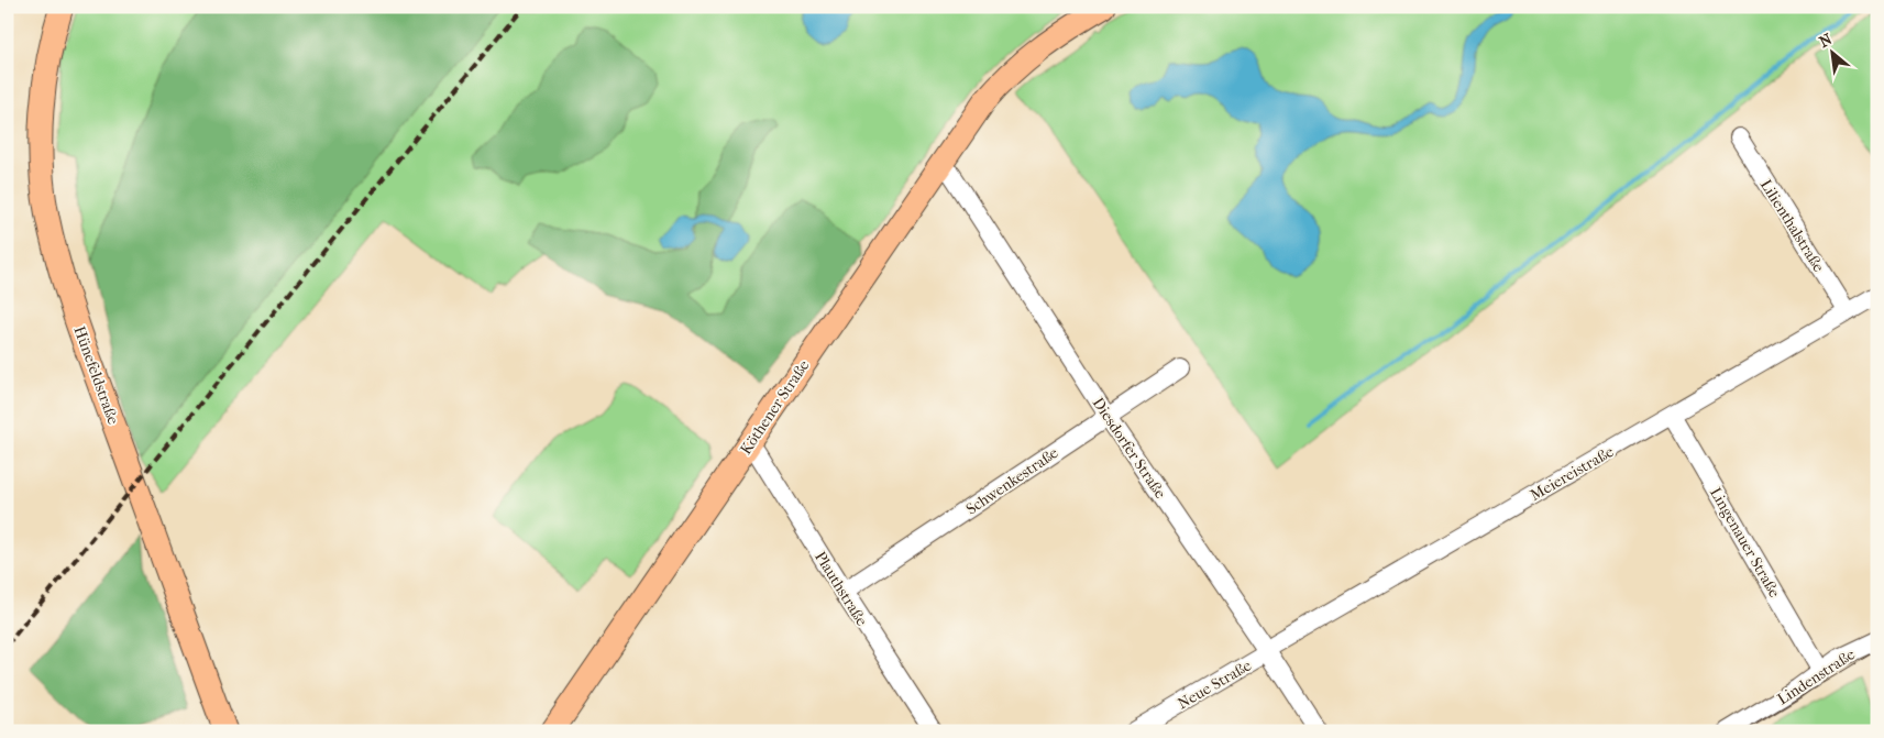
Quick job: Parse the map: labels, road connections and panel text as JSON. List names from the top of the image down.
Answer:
{
  "streets": {
    "main road": ["Hünefeldstraße", "Köthener Straße"],
    "street": [
      "Lilienthalstraße",
      "Diesdorfer Straße",
      "Meiereistraße",
      "Schwenkestraße",
      "Lingenauer Straße",
      "Plauthstraße",
      "Lindenstraße",
      "Neue Straße"
    ]
  },
  "crossings": [
    ["Lilienthalstraße", "Meiereistraße"],
    ["Köthener Straße", "Diesdorfer Straße"],
    ["Köthener Straße", "Plauthstraße"],
    ["Diesdorfer Straße", "Meiereistraße"],
    ["Diesdorfer Straße", "Schwenkestraße"],
    ["Diesdorfer Straße", "Neue Straße"],
    ["Meiereistraße", "Lingenauer Straße"],
    ["Meiereistraße", "Neue Straße"],
    ["Schwenkestraße", "Plauthstraße"],
    ["Lingenauer Straße", "Lindenstraße"]
  ],
  "north": "top left"
}
